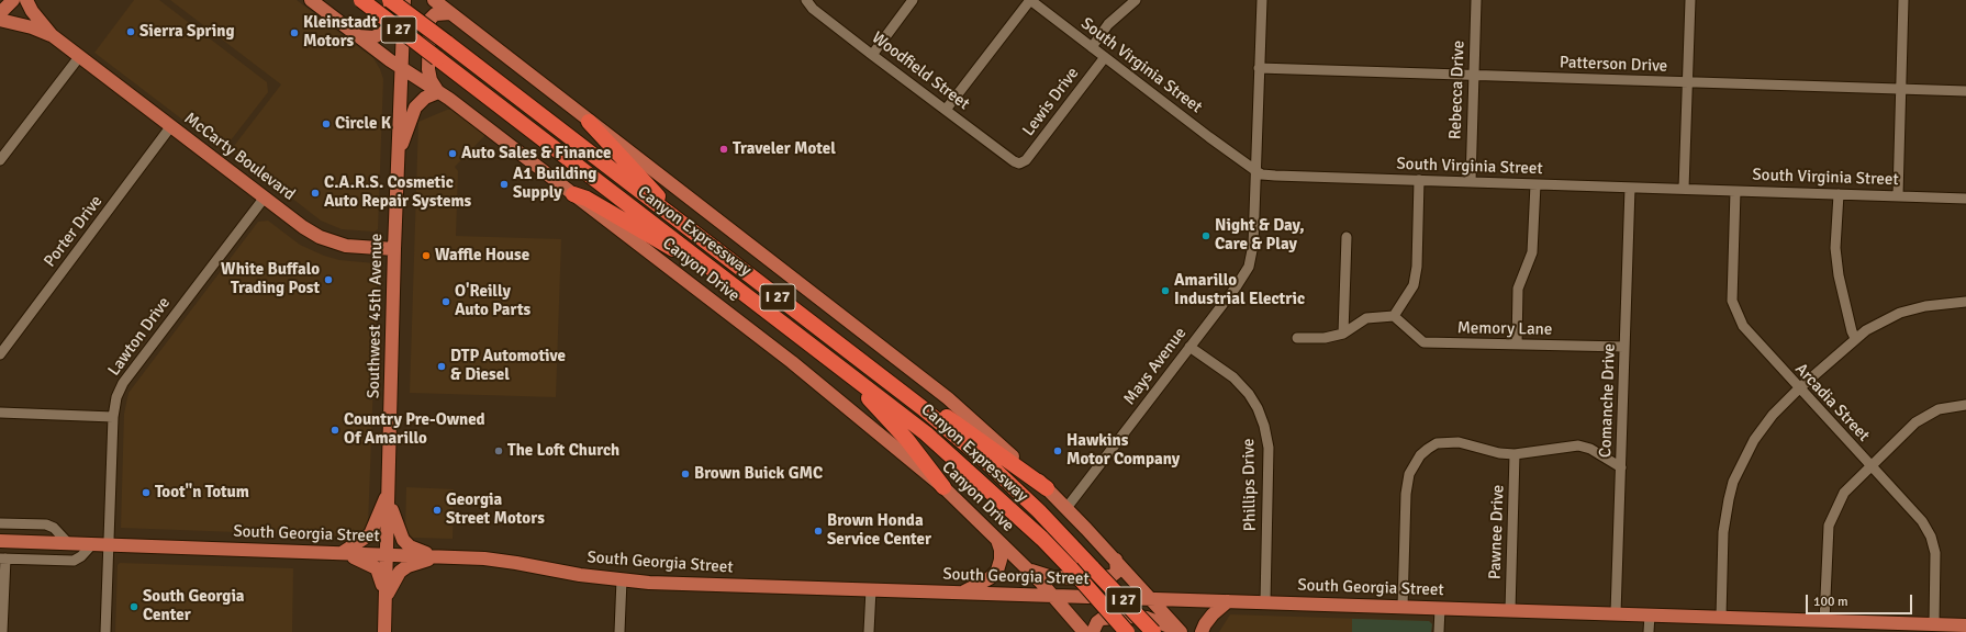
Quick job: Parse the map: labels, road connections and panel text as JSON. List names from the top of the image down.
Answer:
{
  "streets": {
    "highway": ["I 27", "Canyon Expressway"],
    "main road": [
      "McCarty Boulevard",
      "Canyon Drive",
      "Southwest 45th Avenue",
      "South Georgia Street"
    ],
    "street": [
      "Patterson Drive",
      "South Virginia Street",
      "Woodfield Street",
      "Rebecca Drive",
      "Lewis Drive",
      "Porter Drive",
      "Memory Lane",
      "Lawton Drive",
      "Mays Avenue",
      "Comanche Drive",
      "Arcadia Street",
      "Phillips Drive",
      "Pawnee Drive"
    ]
  },
  "crossings": [
    ["Patterson Drive", "Rebecca Drive"],
    ["Patterson Drive", "Mays Avenue"],
    ["South Virginia Street", "Rebecca Drive"],
    ["South Virginia Street", "Lewis Drive"],
    ["South Virginia Street", "Mays Avenue"],
    ["South Virginia Street", "Comanche Drive"],
    ["South Virginia Street", "Arcadia Street"],
    ["Woodfield Street", "Lewis Drive"],
    ["McCarty Boulevard", "Porter Drive"],
    ["McCarty Boulevard", "Southwest 45th Avenue"],
    ["McCarty Boulevard", "Lawton Drive"],
    ["Canyon Drive", "Southwest 45th Avenue"],
    ["Canyon Drive", "South Georgia Street"],
    ["Southwest 45th Avenue", "South Georgia Street"],
    ["Memory Lane", "Comanche Drive"],
    ["Lawton Drive", "South Georgia Street"],
    ["Mays Avenue", "Phillips Drive"],
    ["Comanche Drive", "South Georgia Street"],
    ["Arcadia Street", "South Georgia Street"],
    ["Phillips Drive", "South Georgia Street"],
    ["Pawnee Drive", "South Georgia Street"]
  ],
  "places": [
    "Sierra Spring",
    "Kleinstadt Motors",
    "Circle K",
    "Traveler Motel",
    "Auto Sales & Finance",
    "A1 Building Supply",
    "C.A.R.S. Cosmetic Auto Repair Systems",
    "Night & Day, Care & Play",
    "Waffle House",
    "White Buffalo Trading Post",
    "Amarillo Industrial Electric",
    "O'Reilly Auto Parts",
    "DTP Automotive & Diesel",
    "Country Pre-Owned Of Amarillo",
    "The Loft Church",
    "Hawkins Motor Company",
    "Brown Buick GMC",
    "Toot\"n Totum",
    "Georgia Street Motors",
    "Brown Honda Service Center",
    "South Georgia Center"
  ],
  "scale_bar": "100 m"
}
